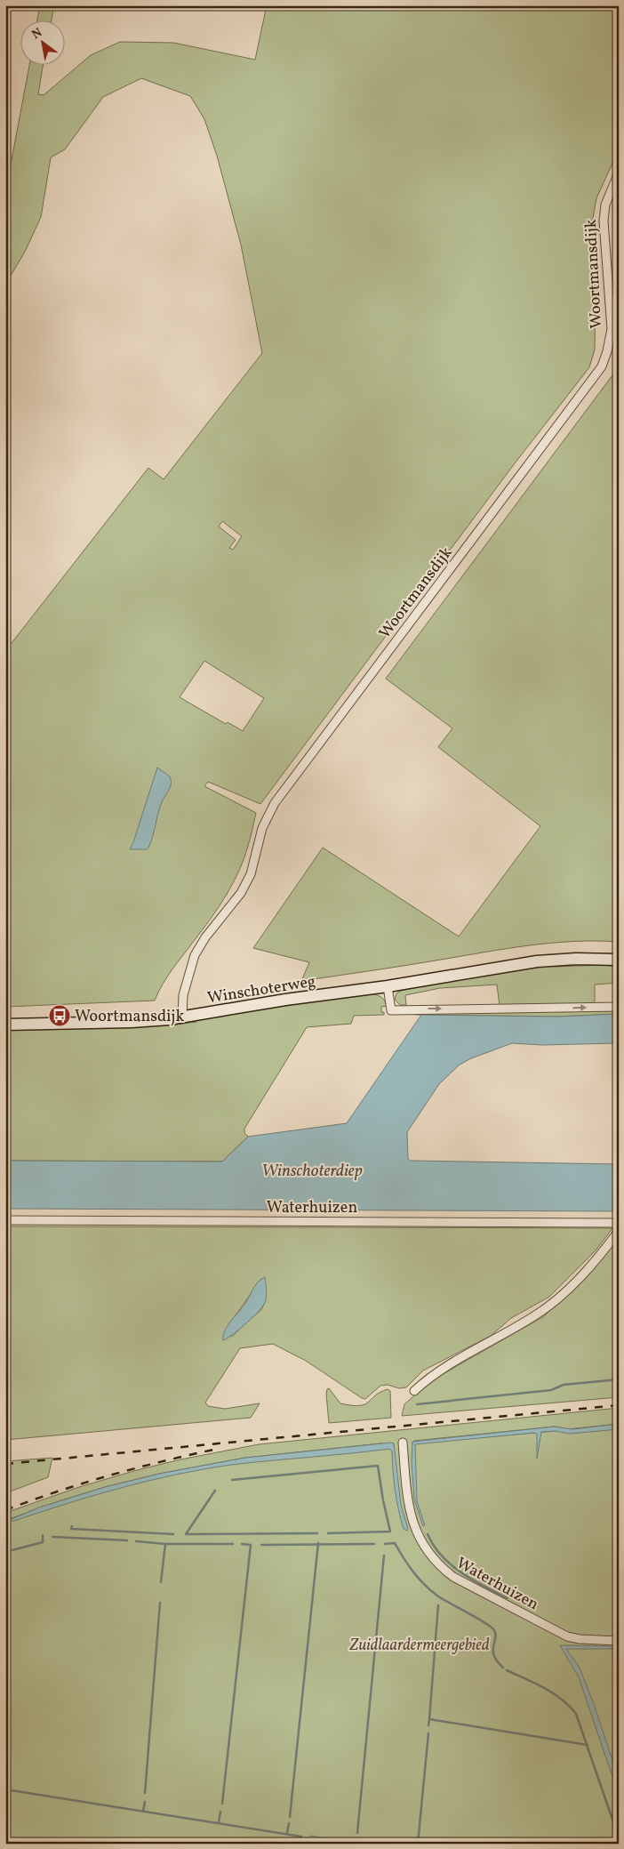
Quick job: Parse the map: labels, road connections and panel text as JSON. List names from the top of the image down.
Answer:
{
  "streets": {
    "main road": ["Winschoterweg"],
    "street": ["Woortmansdijk", "Waterhuizen"]
  },
  "crossings": [
    ["Woortmansdijk", "Winschoterweg"]
  ],
  "water": ["Winschoterdiep"],
  "parks": ["Zuidlaardermeergebied"],
  "places": {
    "bus stop": ["Woortmansdijk"]
  },
  "north": "top left"
}
